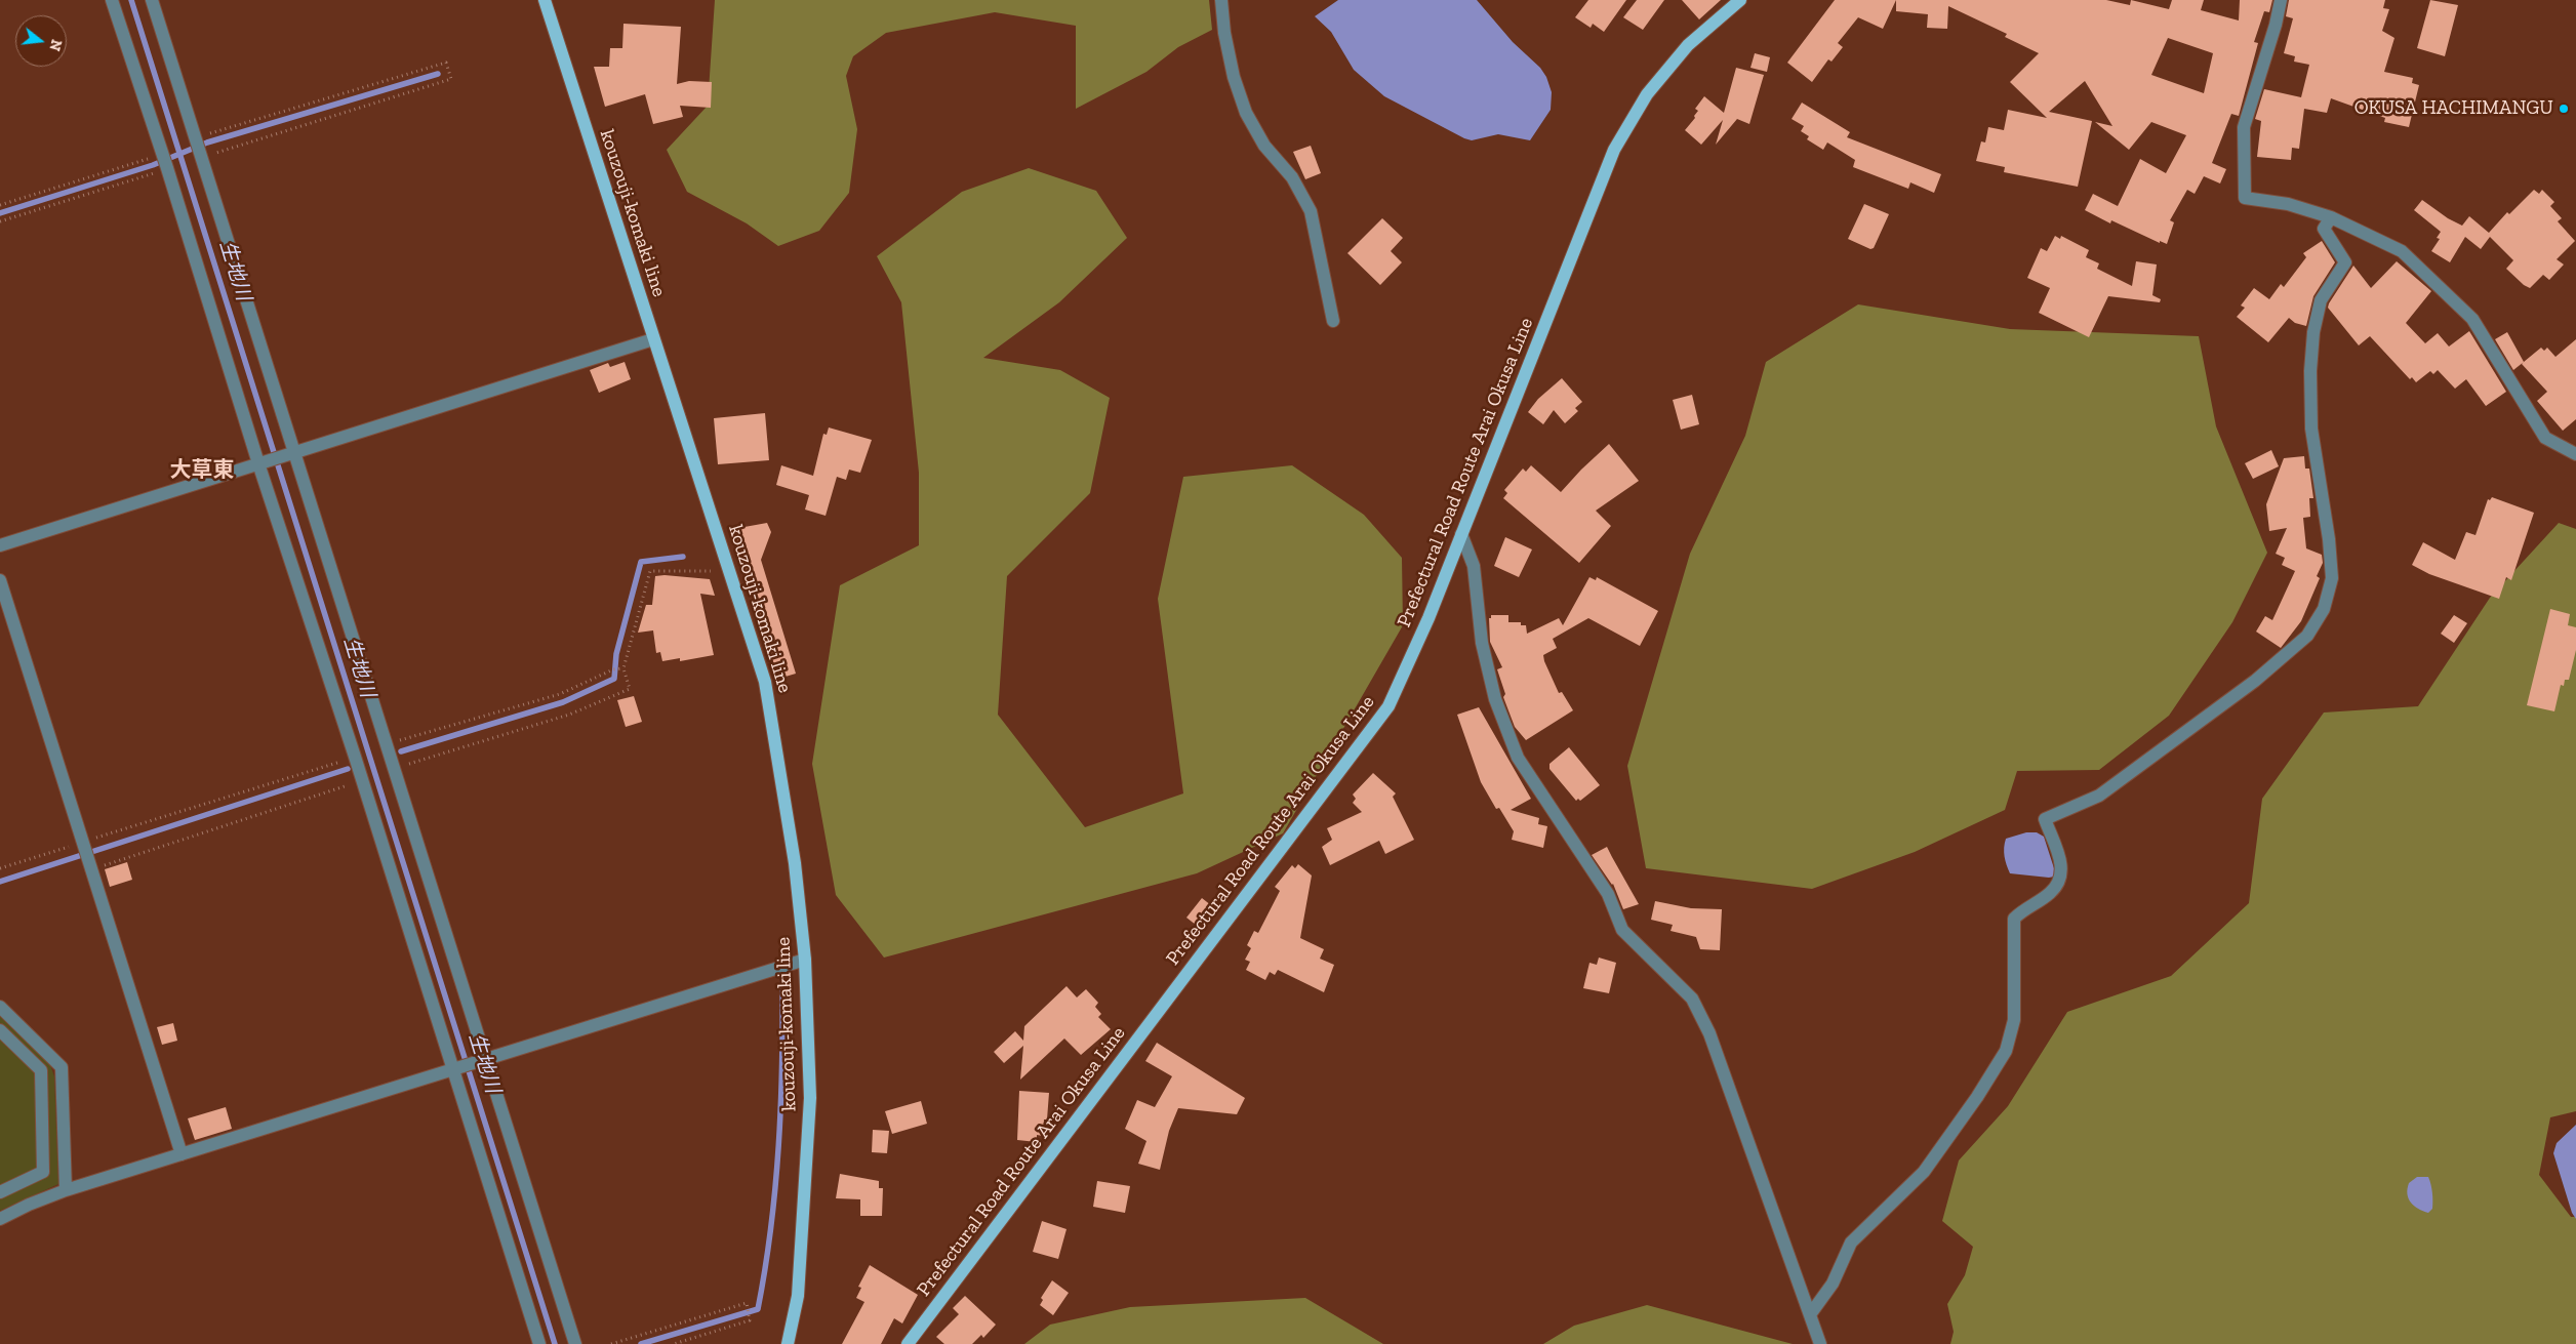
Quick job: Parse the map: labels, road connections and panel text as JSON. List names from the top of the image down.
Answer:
{
  "streets": {
    "main road": ["kouzouji-komaki line", "Prefectural Road Route Arai Okusa Line"]
  },
  "districts": ["大草東"],
  "water": ["生地川"],
  "places": ["OKUSA HACHIMANGU"],
  "north": "right"
}
